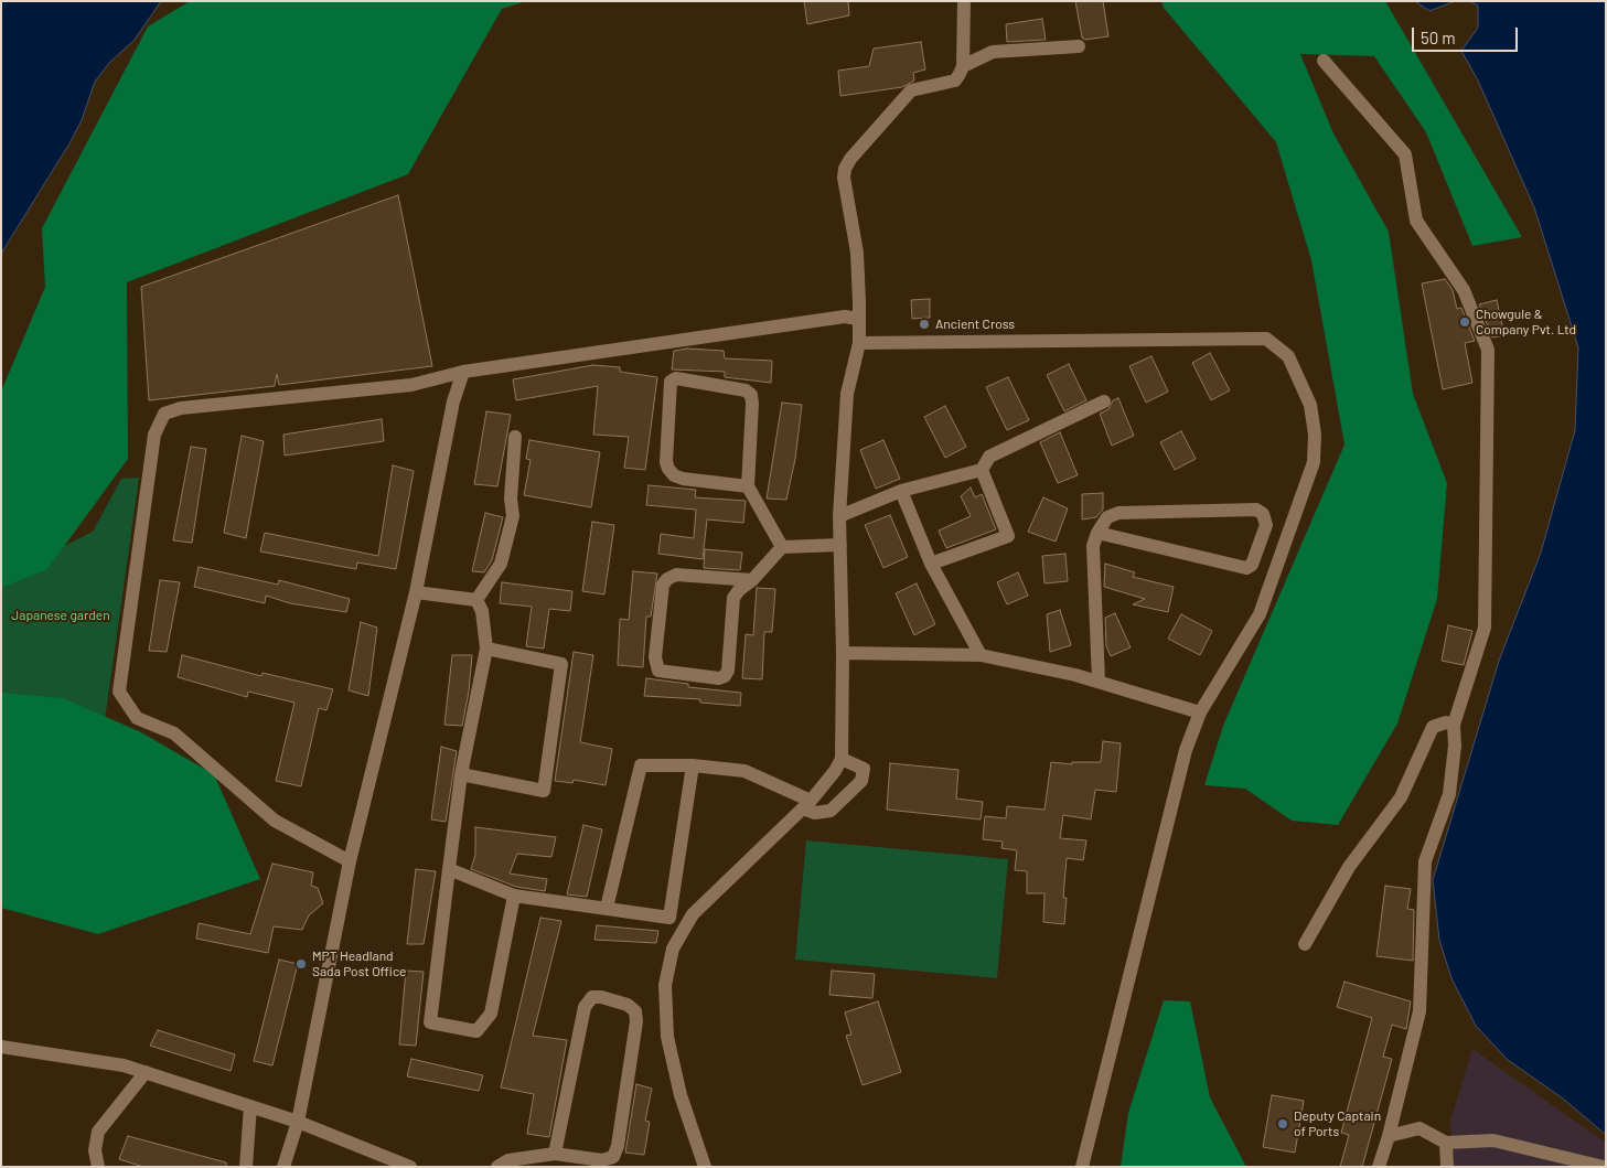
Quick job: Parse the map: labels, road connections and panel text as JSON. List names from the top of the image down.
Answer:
{
  "parks": ["Japanese garden"],
  "places": [
    "Chowgule & Company Pvt. Ltd",
    "Ancient Cross",
    "MPT Headland Sada Post Office",
    "Deputy Captain of Ports"
  ],
  "scale_bar": "50 m"
}
